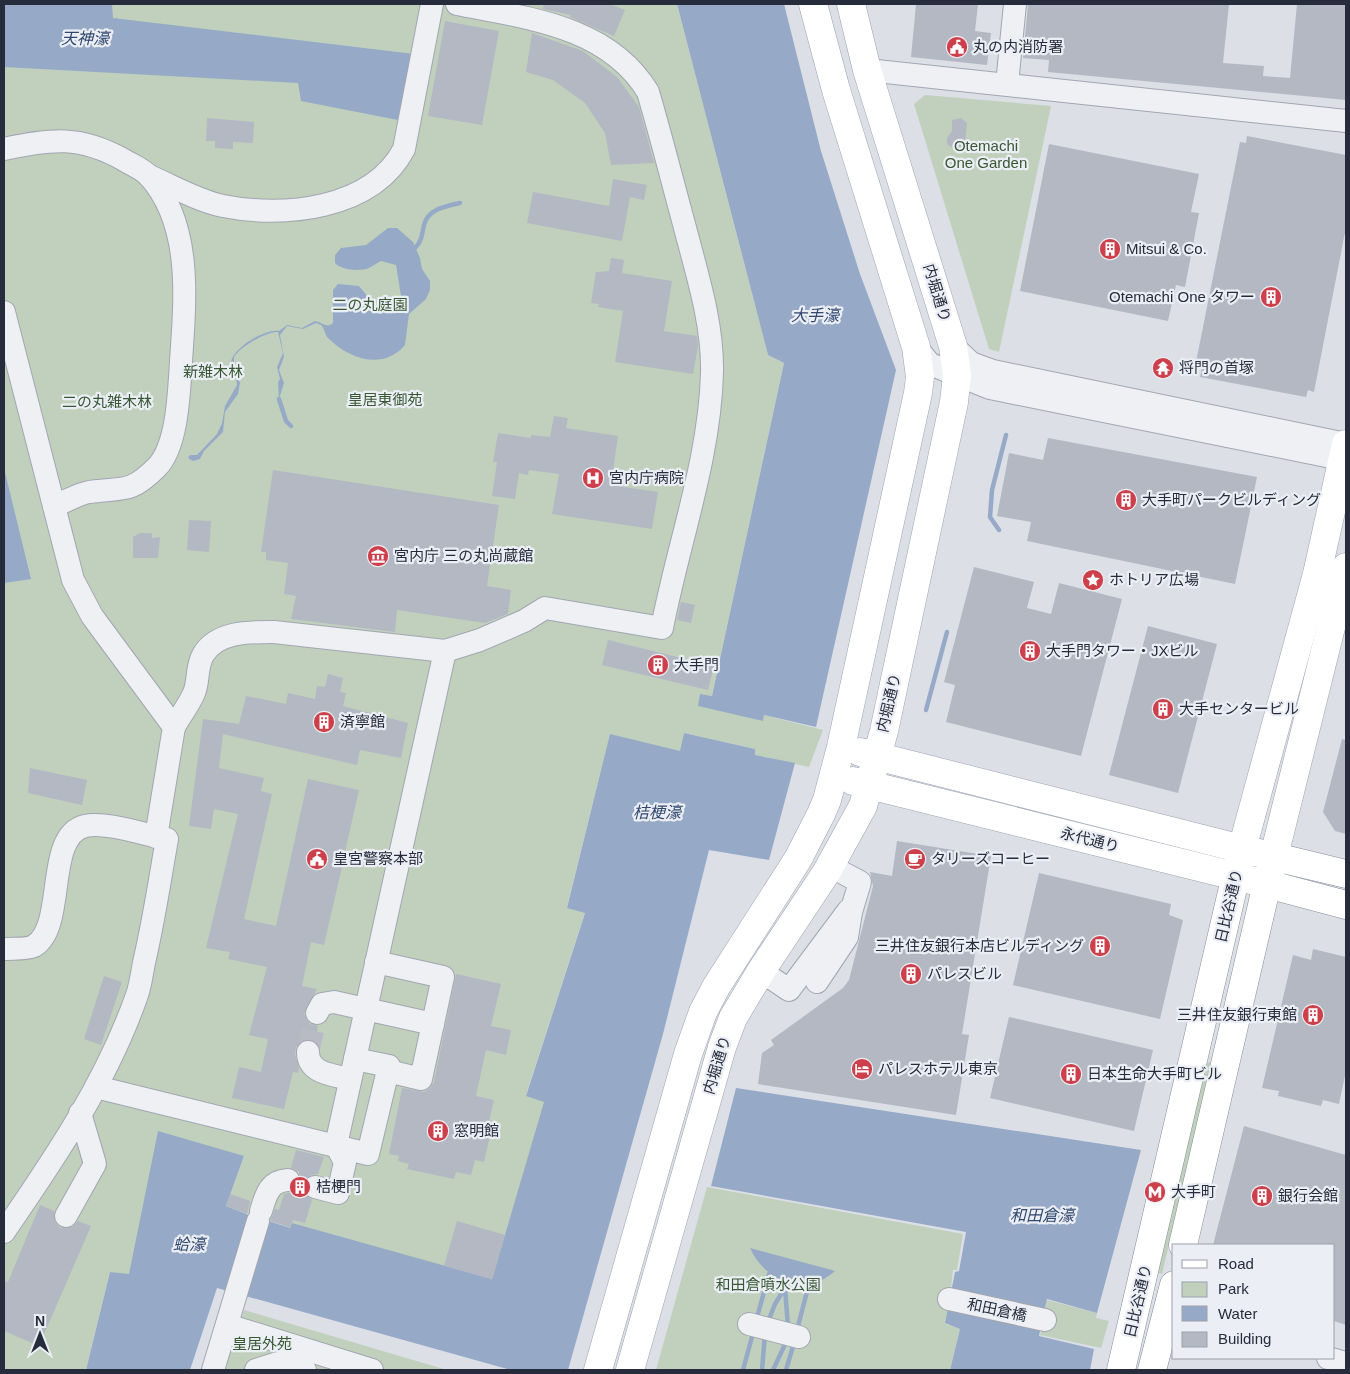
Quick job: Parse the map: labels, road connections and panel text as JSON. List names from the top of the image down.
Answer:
{
  "streets": {
    "main road": ["内堀通り", "永代通り", "日比谷通り"],
    "street": ["和田倉橋"]
  },
  "crossings": [
    ["内堀通り", "永代通り"],
    ["永代通り", "日比谷通り"]
  ],
  "water": [
    "天神濠",
    "大手濠",
    "桔梗濠",
    "和田倉濠",
    "蛤濠"
  ],
  "parks": [
    "Otemachi One Garden",
    "二の丸庭園",
    "新雑木林",
    "皇居東御苑",
    "二の丸雑木林",
    "和田倉噴水公園",
    "皇居外苑"
  ],
  "places": {
    "public building": ["丸の内消防署", "皇宮警察本部"],
    "building": [
      "Mitsui & Co.",
      "Otemachi One タワー",
      "大手町パークビルディング",
      "大手門タワー・JXビル",
      "大手門",
      "大手センタービル",
      "済寧館",
      "三井住友銀行本店ビルディング",
      "パレスビル",
      "三井住友銀行東館",
      "日本生命大手町ビル",
      "窓明館",
      "桔梗門",
      "銀行会館"
    ],
    "temple": ["将門の首塚"],
    "hospital": ["宮内庁病院"],
    "museum": ["宮内庁 三の丸尚蔵館"],
    "place": ["ホトリア広場"],
    "cafe": ["タリーズコーヒー"],
    "hotel": ["パレスホテル東京"],
    "metro station": ["大手町"]
  },
  "legend": [
    "Road",
    "Park",
    "Water",
    "Building"
  ],
  "north": "top"
}
